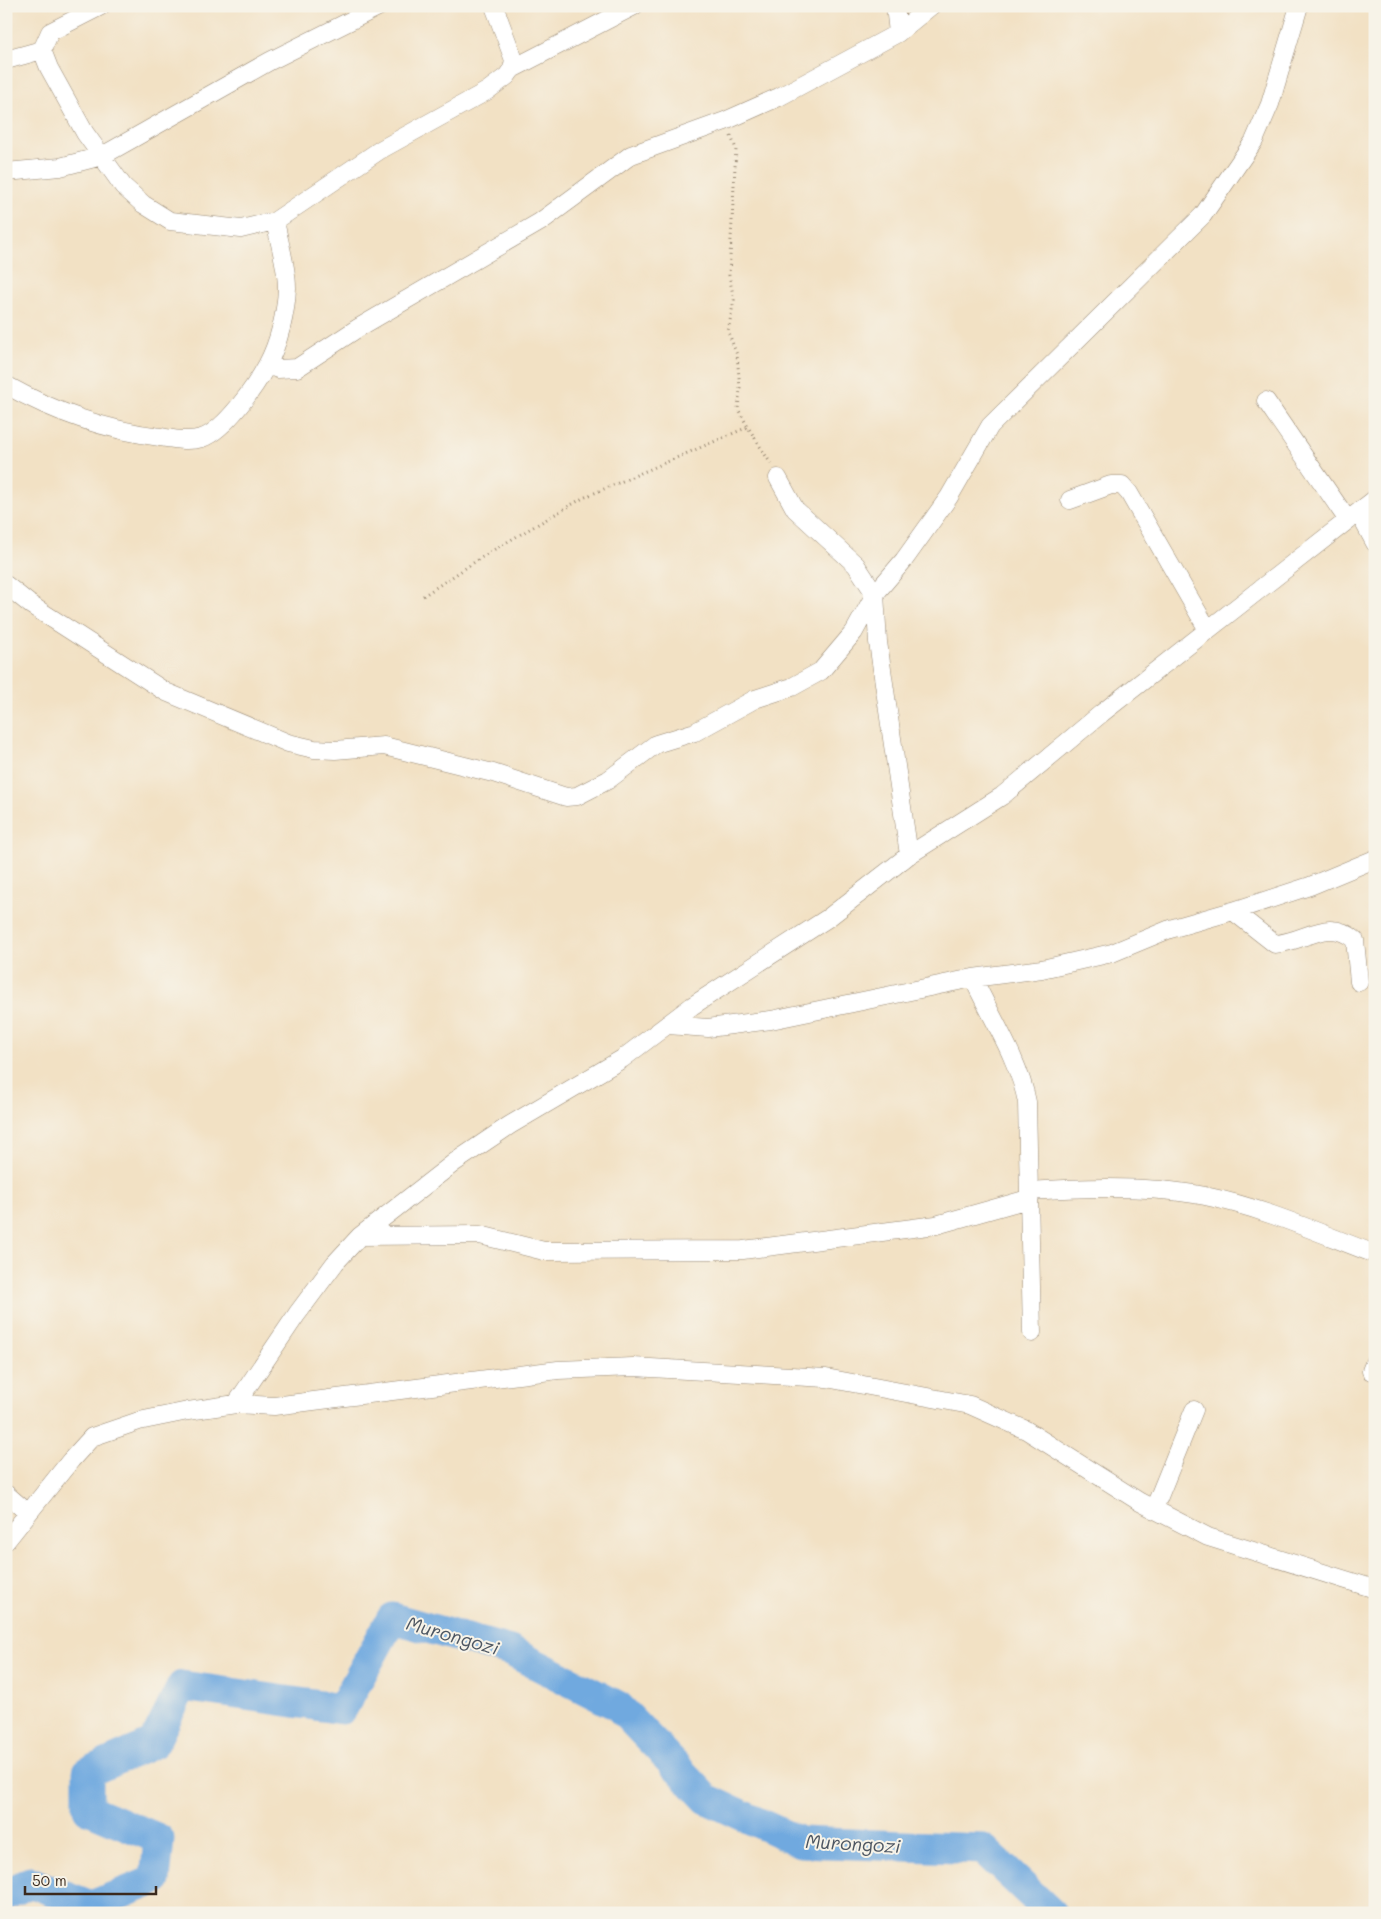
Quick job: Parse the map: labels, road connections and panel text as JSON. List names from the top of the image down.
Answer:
{
  "water": ["Murongozi"],
  "scale_bar": "50 m"
}
